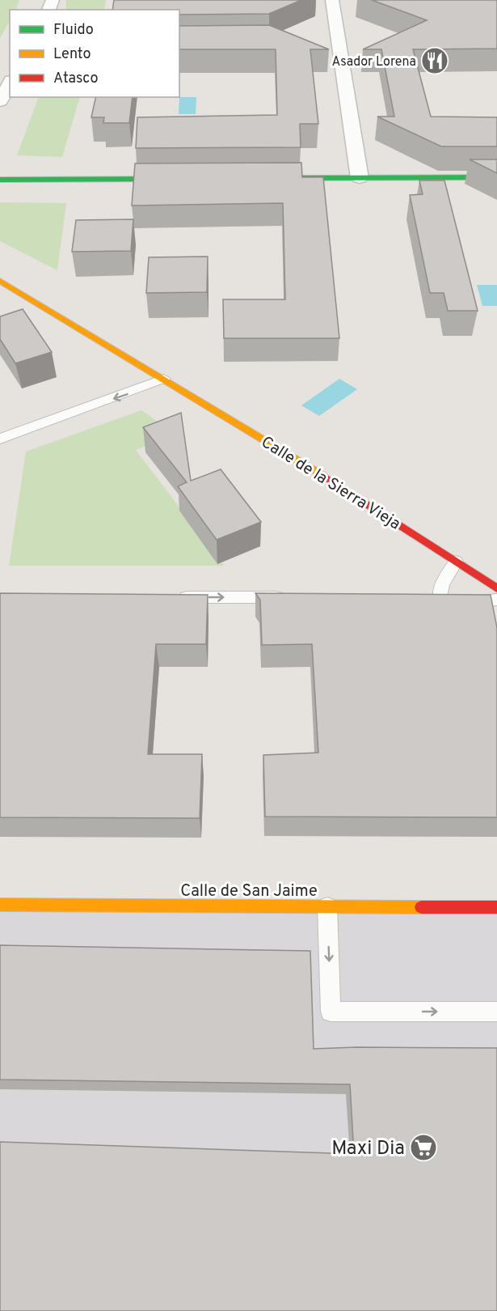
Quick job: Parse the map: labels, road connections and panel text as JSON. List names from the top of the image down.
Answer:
{
  "streets": {
    "street": ["Calle de la Sierra Vieja", "Calle de San Jaime"]
  },
  "places": {
    "restaurant": ["Asador Lorena"],
    "supermarket": ["Maxi Dia"]
  },
  "legend": ["Fluido", "Lento", "Atasco"]
}
